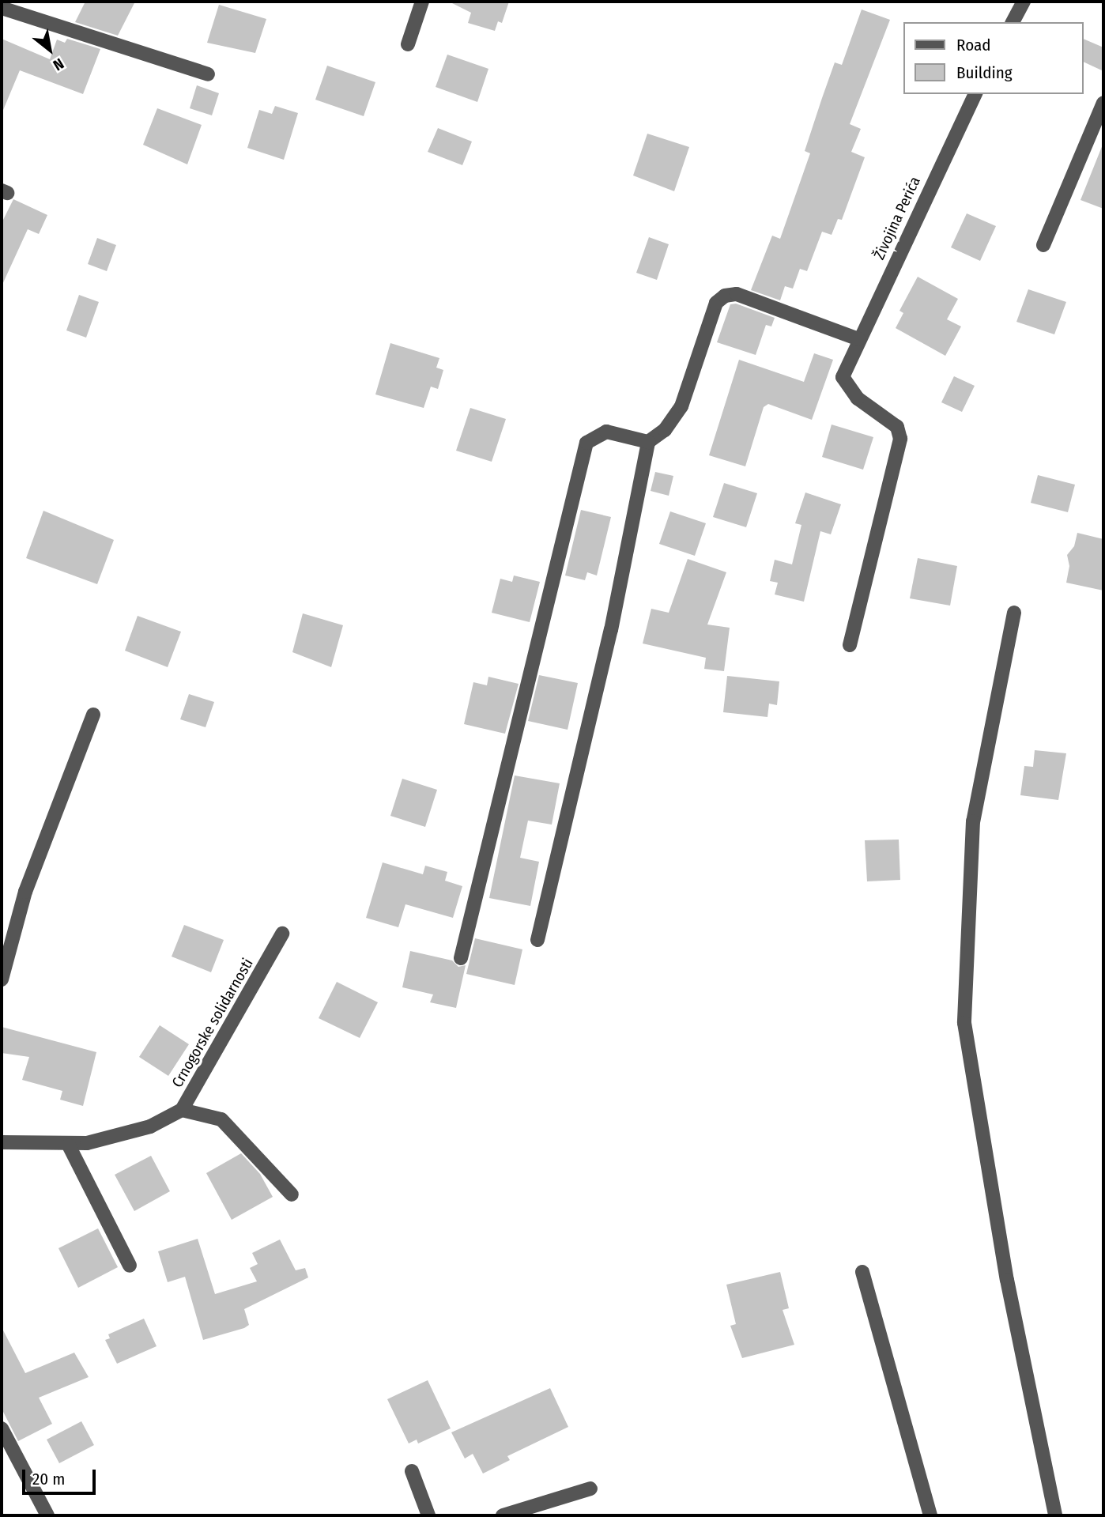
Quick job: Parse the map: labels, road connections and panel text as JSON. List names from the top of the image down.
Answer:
{
  "streets": {
    "street": ["Živojina Perića", "Crnogorske solidarnosti"]
  },
  "legend": ["Road", "Building"],
  "scale_bar": "20 m",
  "north": "bottom right"
}
